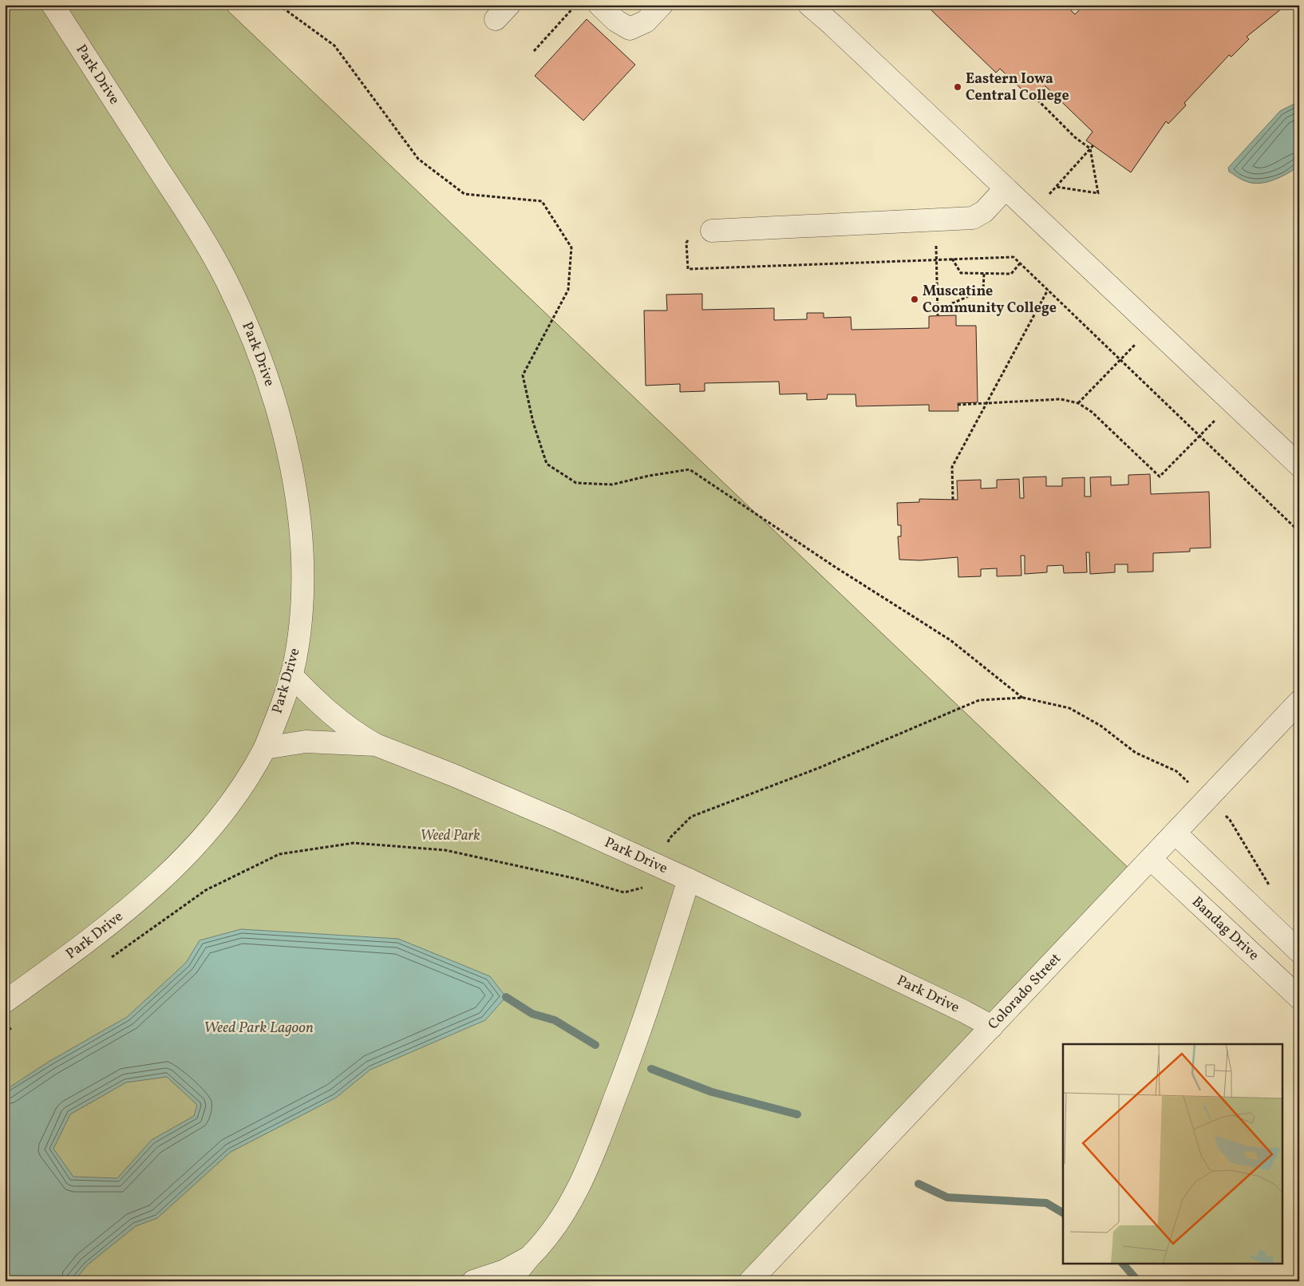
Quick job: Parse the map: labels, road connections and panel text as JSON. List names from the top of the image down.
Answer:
{
  "streets": {
    "street": ["Park Drive", "Bandag Drive", "Colorado Street"]
  },
  "crossings": [
    ["Park Drive", "Colorado Street"],
    ["Bandag Drive", "Colorado Street"]
  ],
  "water": ["Weed Park Lagoon"],
  "parks": ["Weed Park"],
  "places": ["Eastern Iowa Central College", "Muscatine Community College"]
}
